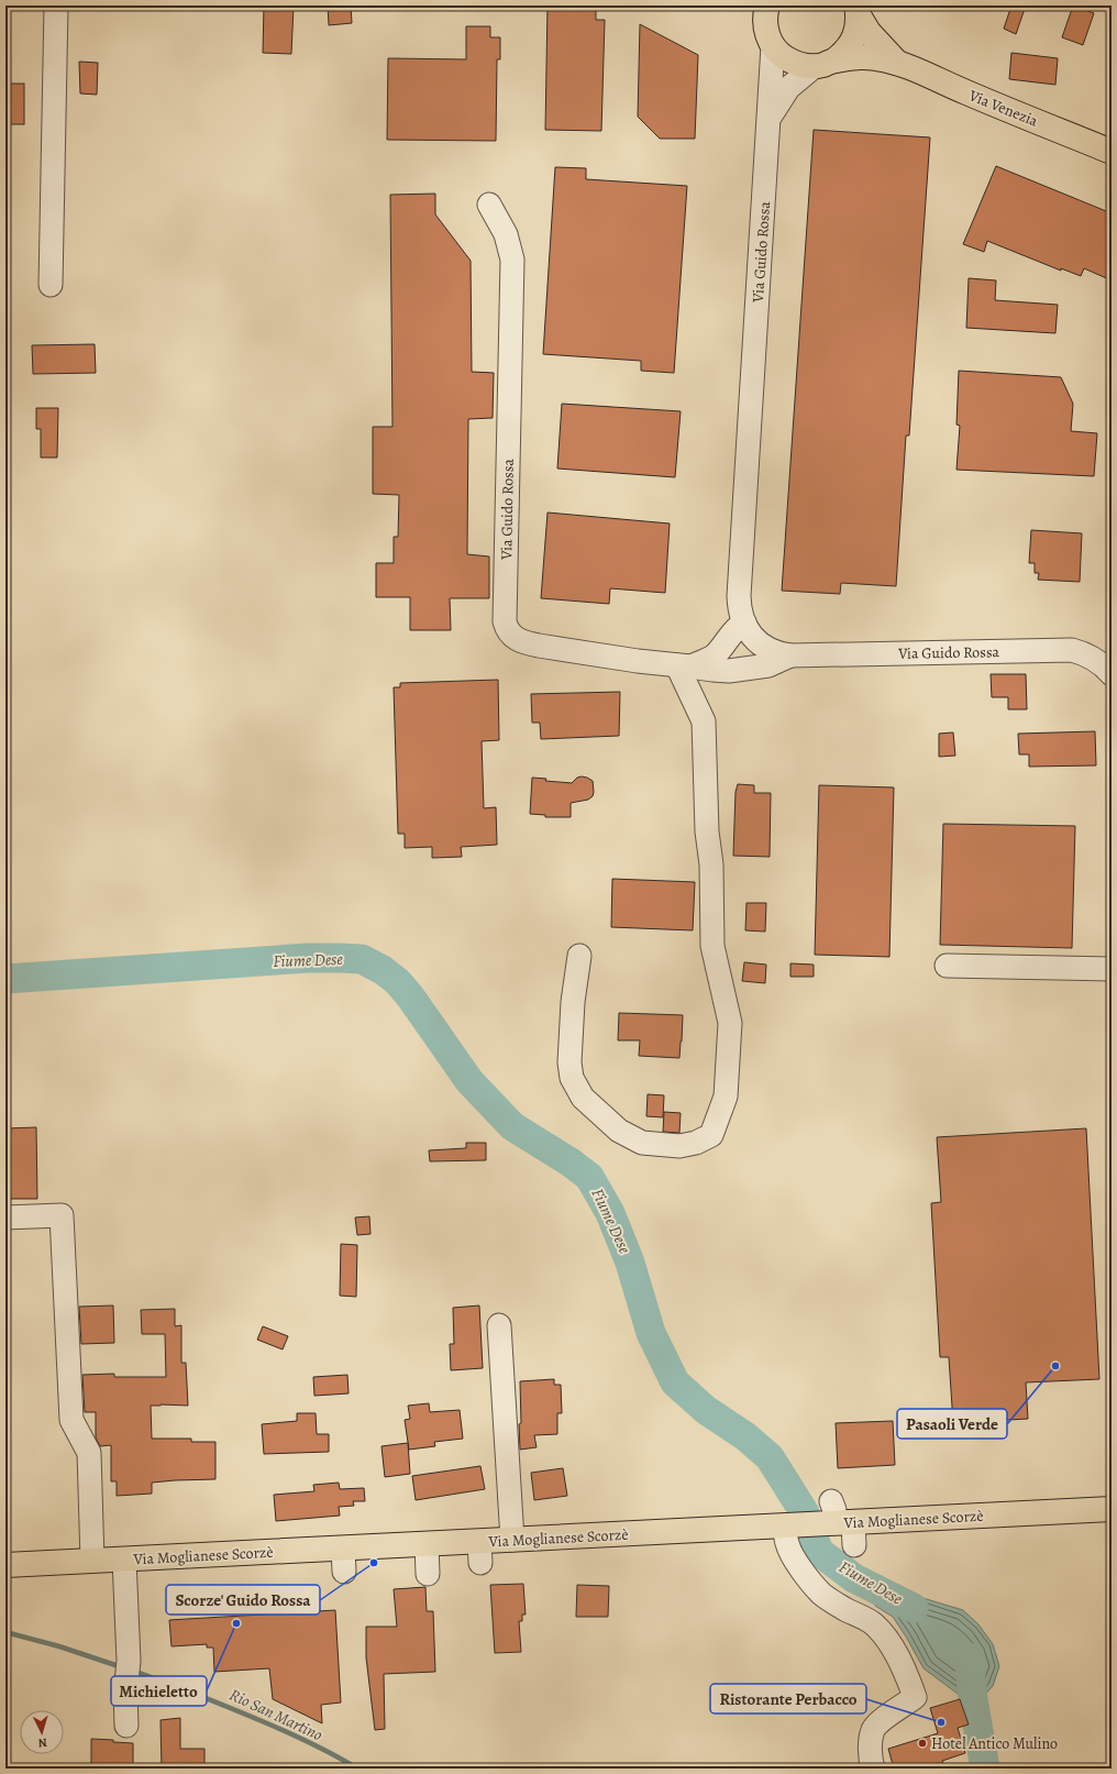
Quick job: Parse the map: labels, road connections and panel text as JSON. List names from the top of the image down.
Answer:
{
  "streets": {
    "main road": ["Via Venezia", "Via Moglianese Scorzè"],
    "street": ["Via Guido Rossa"]
  },
  "crossings": [
    ["Via Venezia", "Via Guido Rossa"]
  ],
  "water": ["Fiume Dese", "Rio San Martino"],
  "places": [
    "Pasaoli Verde",
    "Scorze' Guido Rossa",
    "Michieletto",
    "Ristorante Perbacco",
    "Hotel Antico Mulino"
  ],
  "north": "bottom"
}
